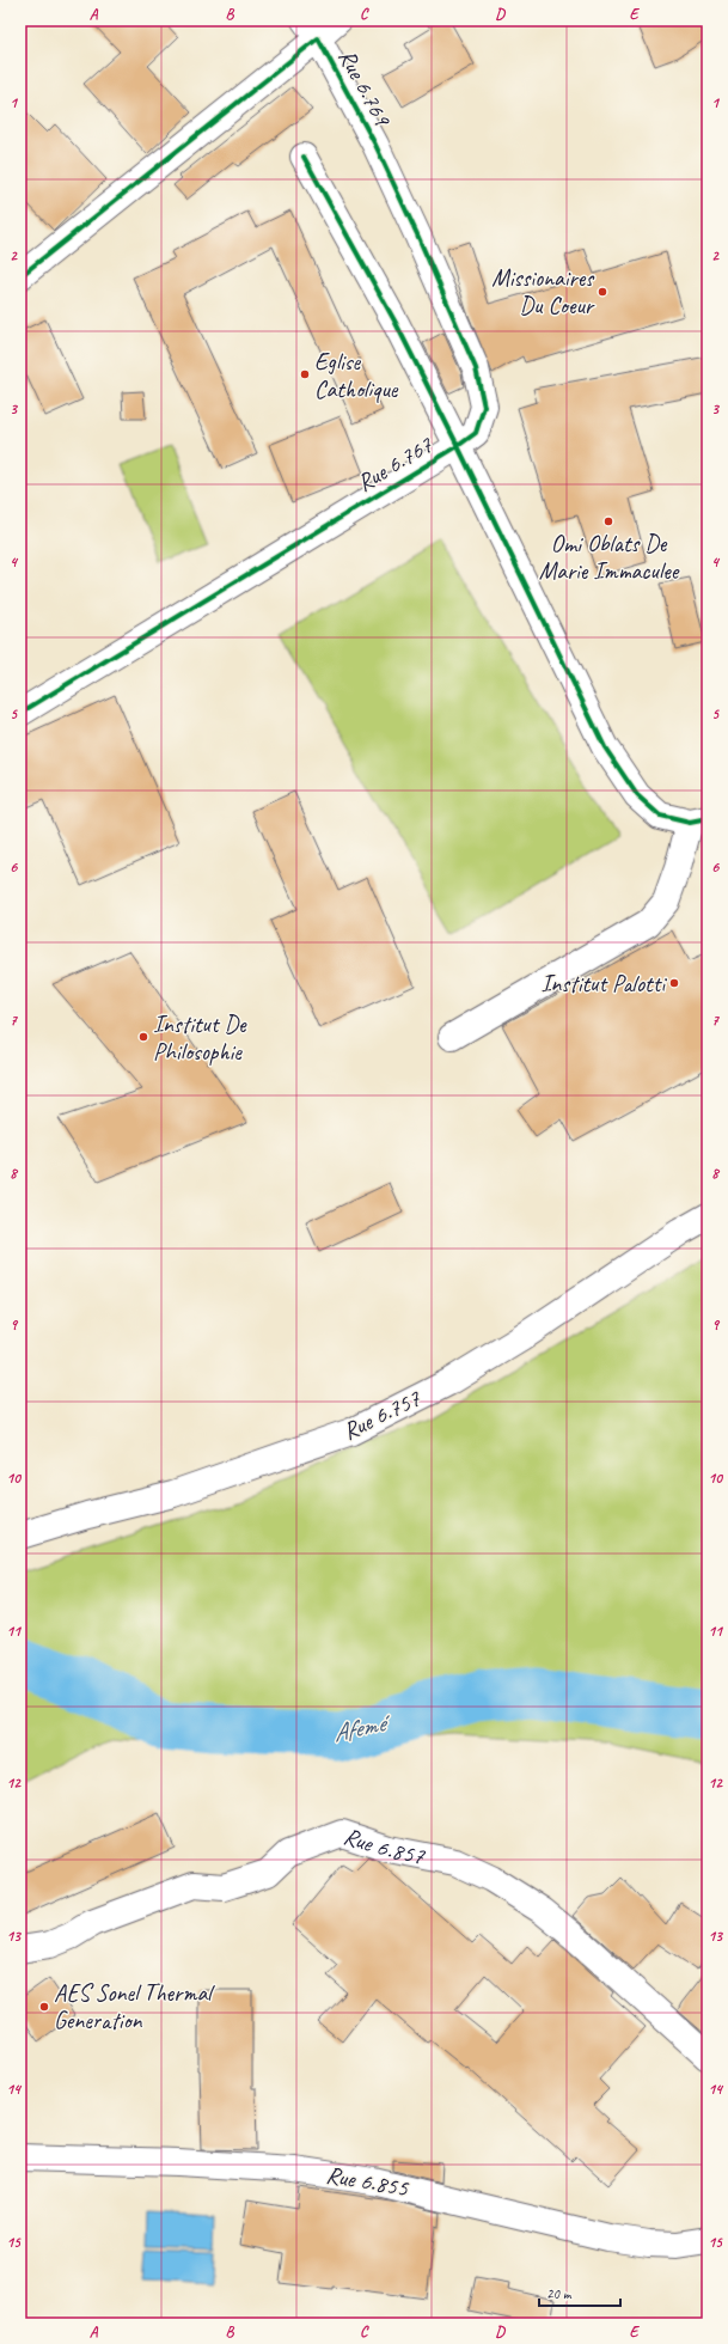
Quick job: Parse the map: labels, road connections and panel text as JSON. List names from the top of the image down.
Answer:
{
  "streets": {
    "street": [
      "Rue 6.769",
      "Rue 6.767",
      "Rue 6.757",
      "Rue 6.857",
      "Rue 6.855"
    ]
  },
  "crossings": [
    ["Rue 6.769", "Rue 6.767"]
  ],
  "water": ["Afemé"],
  "places": [
    "Missionaires Du Coeur",
    "Eglise Catholique",
    "Omi Oblats De Marie Immaculee",
    "Institut Palotti",
    "Institut De Philosophie",
    "AES Sonel Thermal Generation"
  ],
  "scale_bar": "20 m",
  "grid": {
    "columns": [
      "A",
      "B",
      "C",
      "D",
      "E"
    ],
    "rows": [
      "1",
      "2",
      "3",
      "4",
      "5",
      "6",
      "7",
      "8",
      "9",
      "10",
      "11",
      "12",
      "13",
      "14",
      "15"
    ]
  }
}
